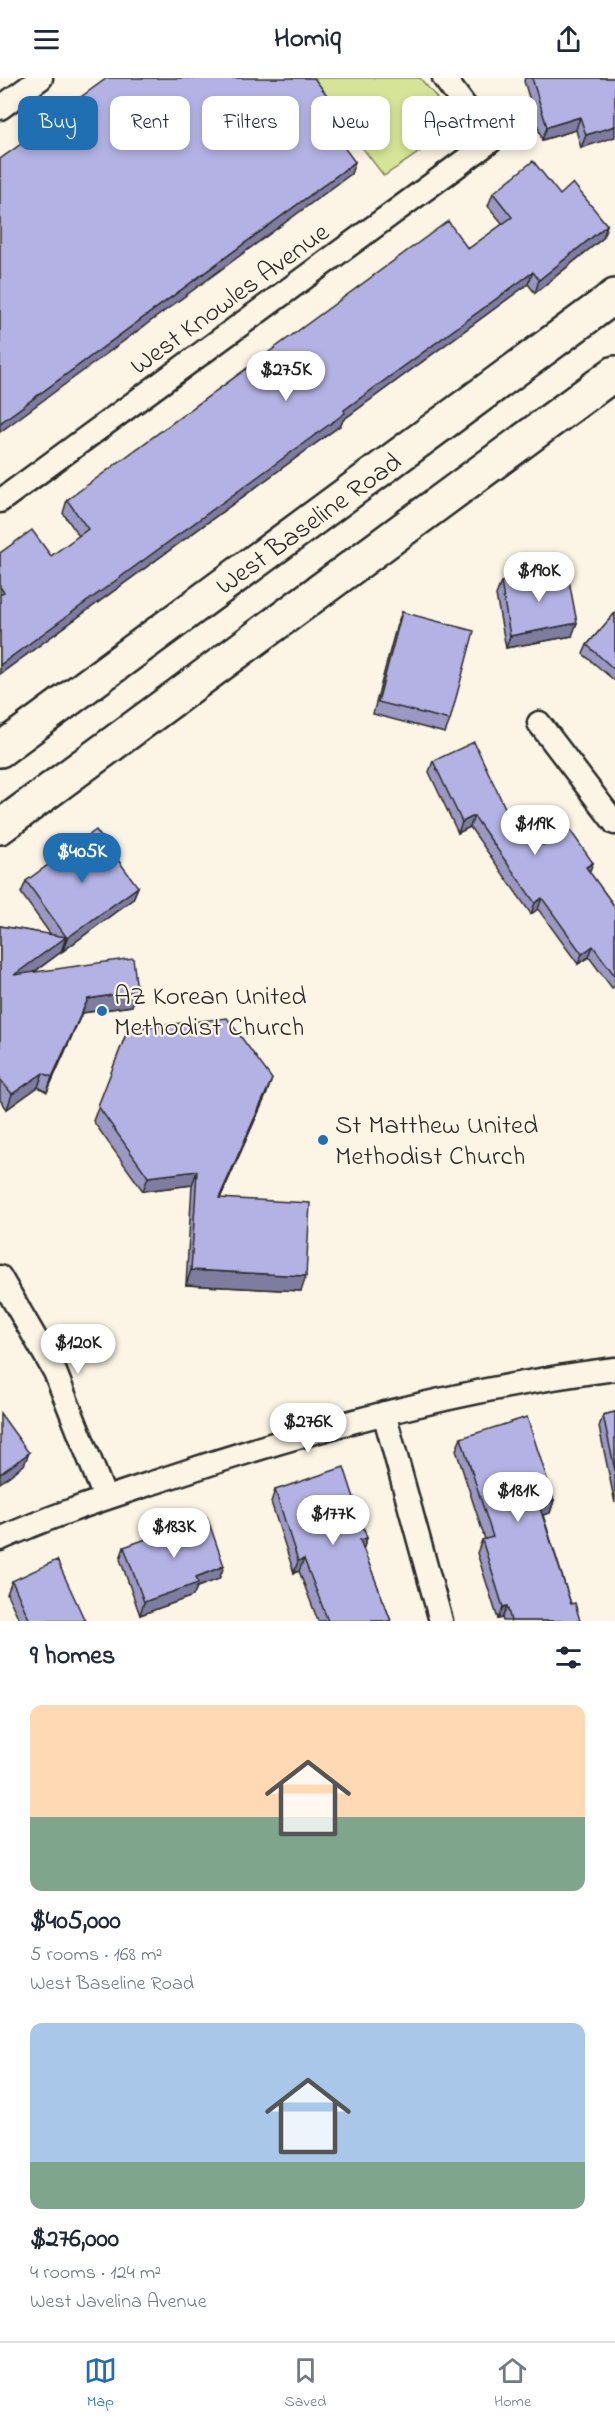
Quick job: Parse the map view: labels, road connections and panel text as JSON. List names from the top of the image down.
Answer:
{
  "streets": {
    "main road": ["West Baseline Road"],
    "street": ["West Knowles Avenue"]
  },
  "places": ["AZ Korean United Methodist Church", "St Matthew United Methodist Church"],
  "page": {
    "header": "Homiq",
    "chip": [
      "Buy",
      "Rent",
      "Filters",
      "New",
      "Apartment"
    ],
    "price": [
      "$275K",
      "$190K",
      "$119K",
      "$405K",
      "$120K",
      "$276K",
      "$181K",
      "$177K",
      "$183K"
    ],
    "heading": "9 homes",
    "list": [
      {
        "name": "$405,000",
        "note": "5 rooms · 168 m² · West Baseline Road"
      },
      {
        "name": "$276,000",
        "note": "4 rooms · 124 m² · West Javelina Avenue"
      }
    ],
    "tabs": ["Map", "Saved", "Home"]
  }
}
